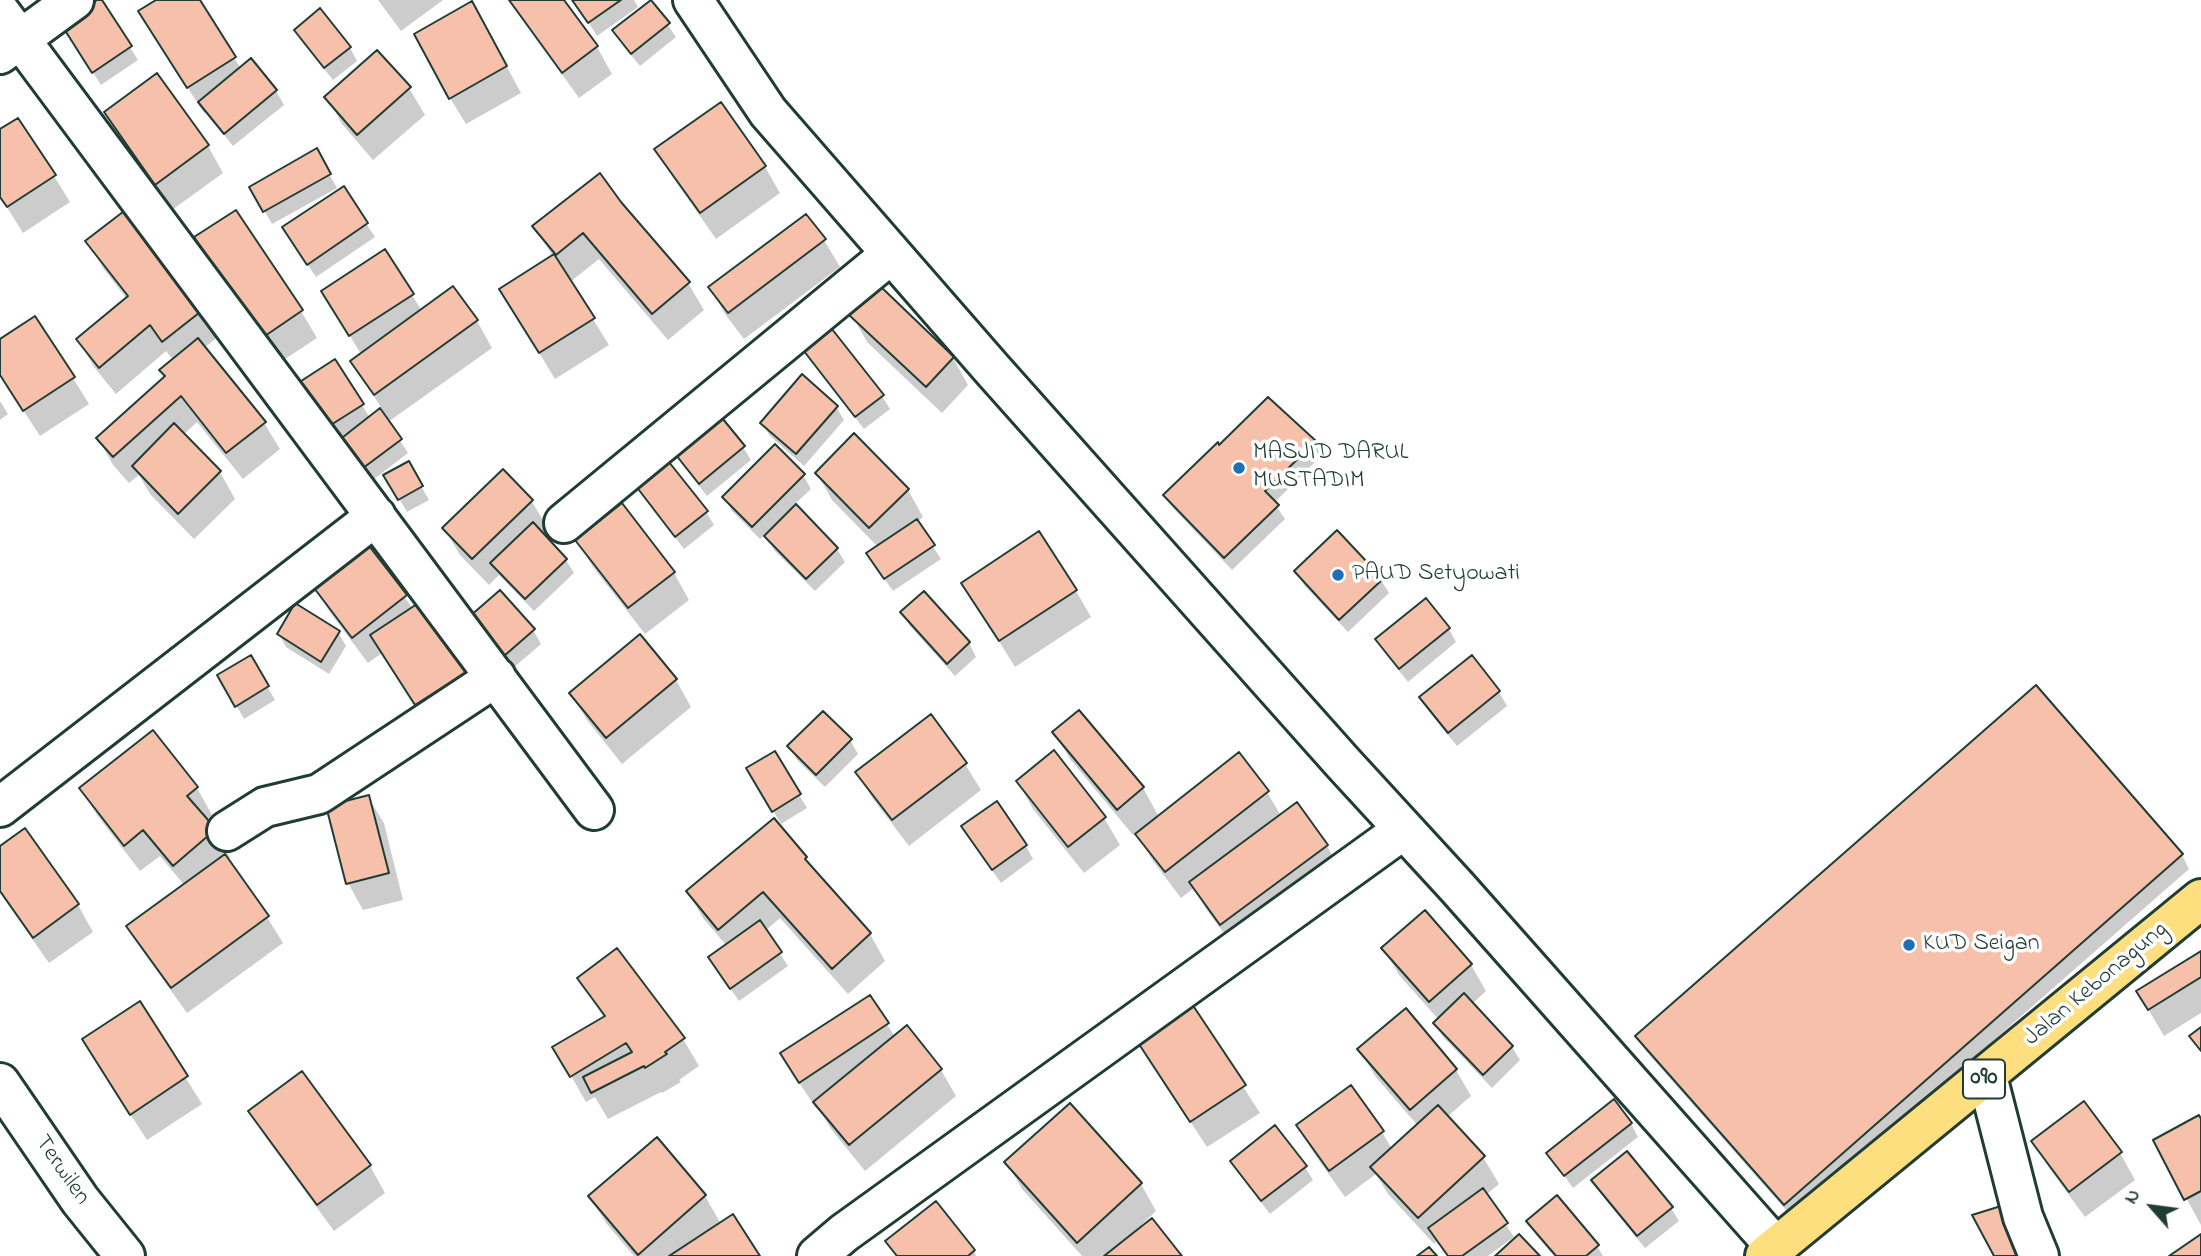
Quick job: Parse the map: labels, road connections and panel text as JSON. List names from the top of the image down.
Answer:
{
  "streets": {
    "main road": ["Jalan Kebonagung", "090"],
    "street": ["Terwilen"]
  },
  "places": ["MASJID DARUL MUSTADIM", "PAUD Setyowati", "KUD Seigan"],
  "north": "top left"
}
